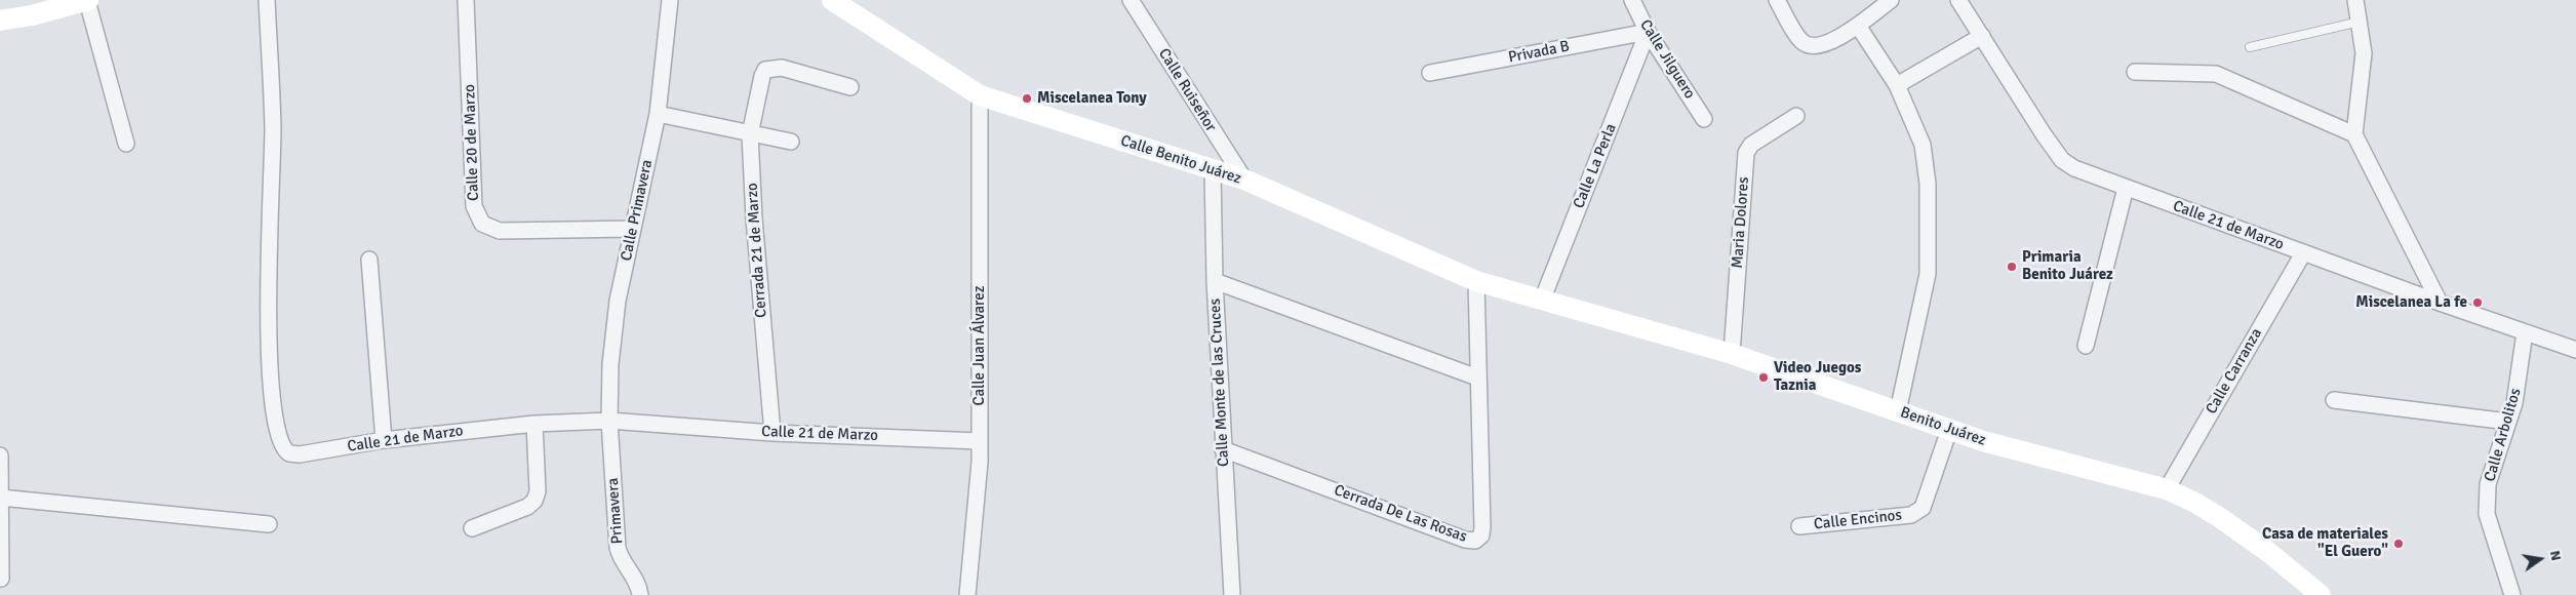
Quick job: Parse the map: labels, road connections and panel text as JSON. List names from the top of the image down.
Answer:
{
  "streets": {
    "street": [
      "Privada B",
      "Calle Jilguero",
      "Calle Ruiseñor",
      "Calle 20 de Marzo",
      "Calle Benito Juárez",
      "Calle La Perla",
      "Calle Primavera",
      "Maria Dolores",
      "Calle 21 de Marzo",
      "Cerrada 21 de Marzo",
      "Calle Juan Álvarez",
      "Calle Carranza",
      "Calle Monte de las Cruces",
      "Benito Juárez",
      "Calle Arbolitos",
      "Primavera",
      "Cerrada De Las Rosas",
      "Calle Encinos"
    ]
  },
  "crossings": [
    ["Privada B", "Calle Jilguero"],
    ["Privada B", "Calle La Perla"],
    ["Calle Jilguero", "Calle La Perla"],
    ["Calle Ruiseñor", "Calle Benito Juárez"],
    ["Calle 20 de Marzo", "Calle Primavera"],
    ["Calle Benito Juárez", "Calle La Perla"],
    ["Calle Benito Juárez", "Calle Juan Álvarez"],
    ["Calle Benito Juárez", "Calle Monte de las Cruces"],
    ["Calle Benito Juárez", "Benito Juárez"],
    ["Calle Benito Juárez", "Cerrada De Las Rosas"],
    ["Calle La Perla", "Benito Juárez"],
    ["Calle Primavera", "Calle 21 de Marzo"],
    ["Calle Primavera", "Primavera"],
    ["Maria Dolores", "Benito Juárez"],
    ["Calle 21 de Marzo", "Cerrada 21 de Marzo"],
    ["Calle 21 de Marzo", "Calle Juan Álvarez"],
    ["Calle 21 de Marzo", "Calle Carranza"],
    ["Calle 21 de Marzo", "Calle Arbolitos"],
    ["Calle 21 de Marzo", "Primavera"],
    ["Calle Carranza", "Benito Juárez"],
    ["Calle Monte de las Cruces", "Cerrada De Las Rosas"],
    ["Benito Juárez", "Calle Encinos"]
  ],
  "places": [
    "Miscelanea Tony",
    "Primaria Benito Juárez",
    "Miscelanea La fe",
    "Video Juegos Taznia",
    "Casa de materiales \"El Guero\""
  ],
  "north": "right"
}
